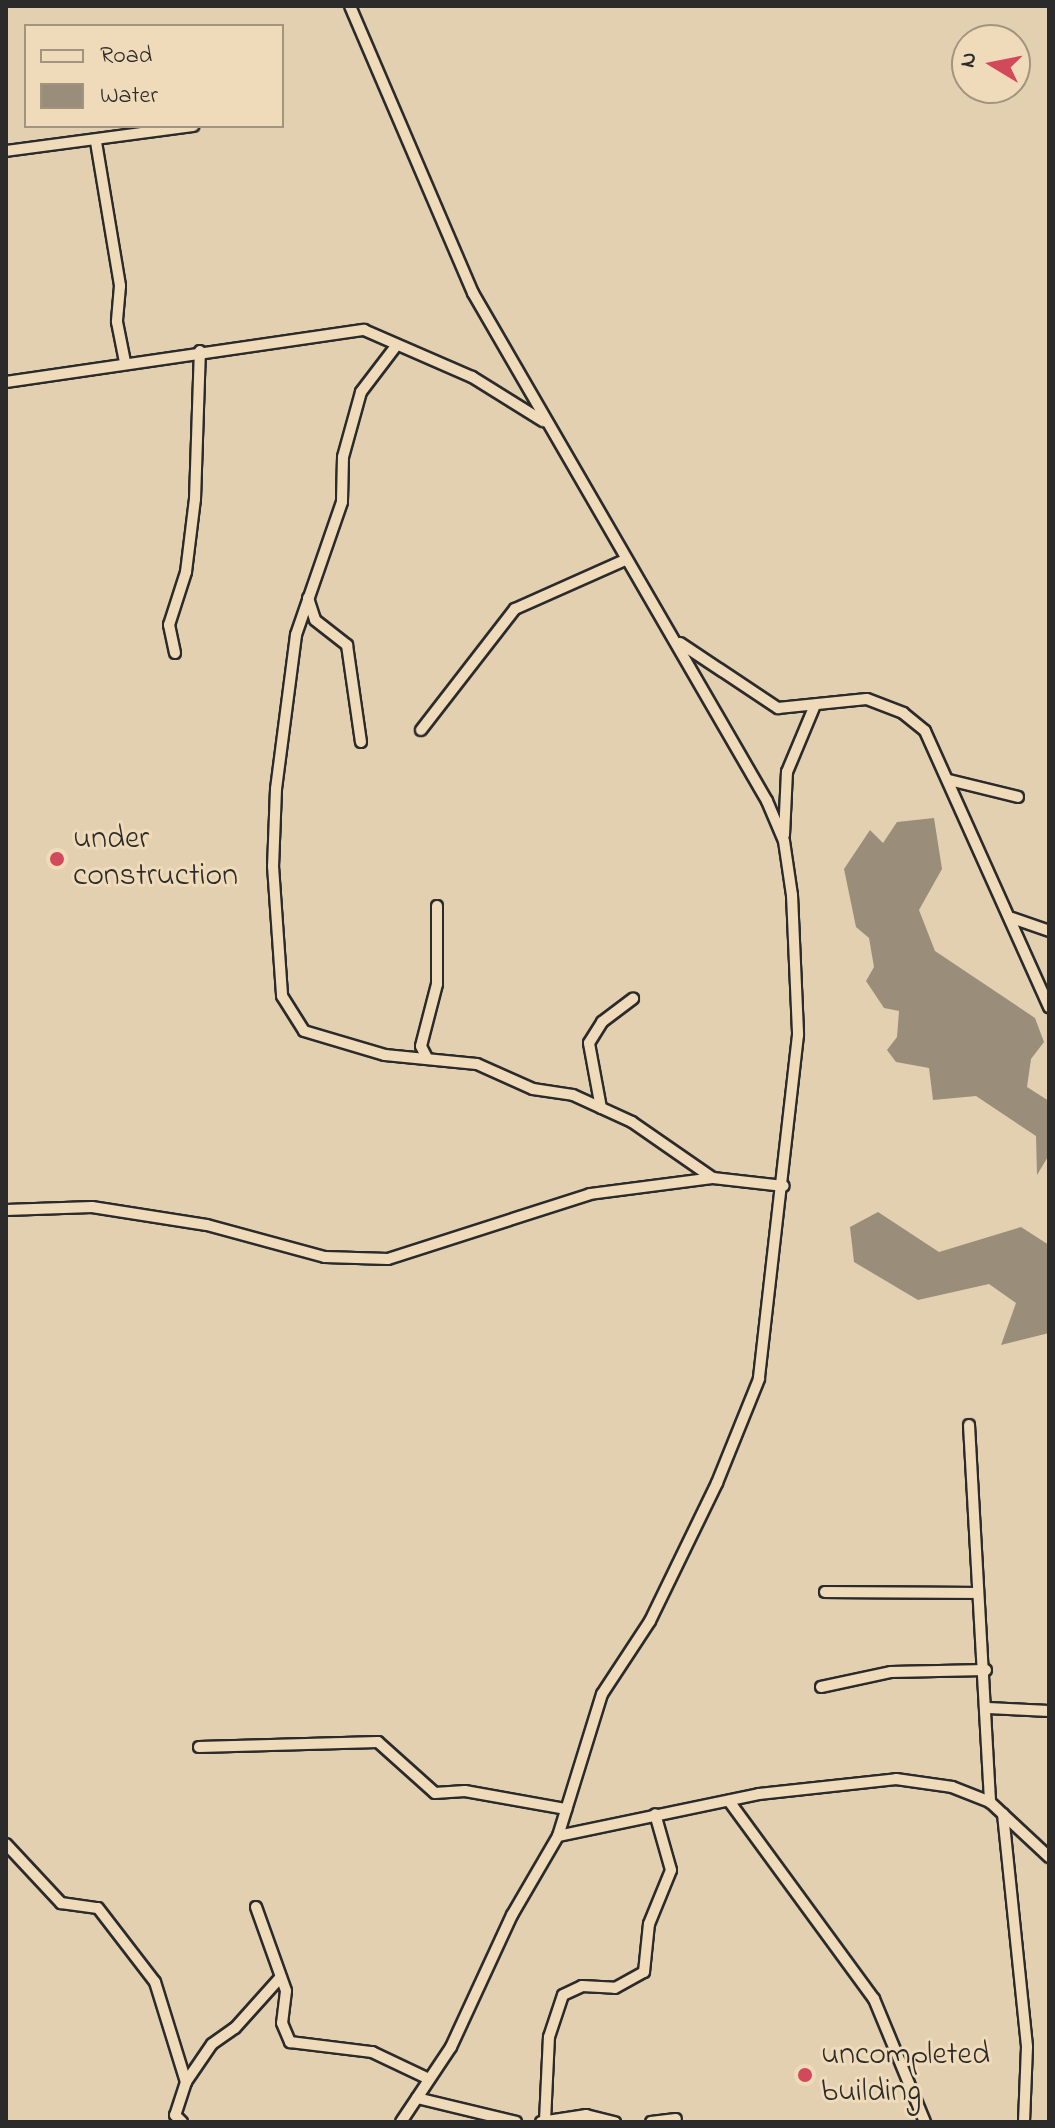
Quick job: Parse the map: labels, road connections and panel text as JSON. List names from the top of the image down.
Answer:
{
  "places": ["under construction", "uncompleted building"],
  "legend": ["Road", "Water"],
  "north": "left"
}
